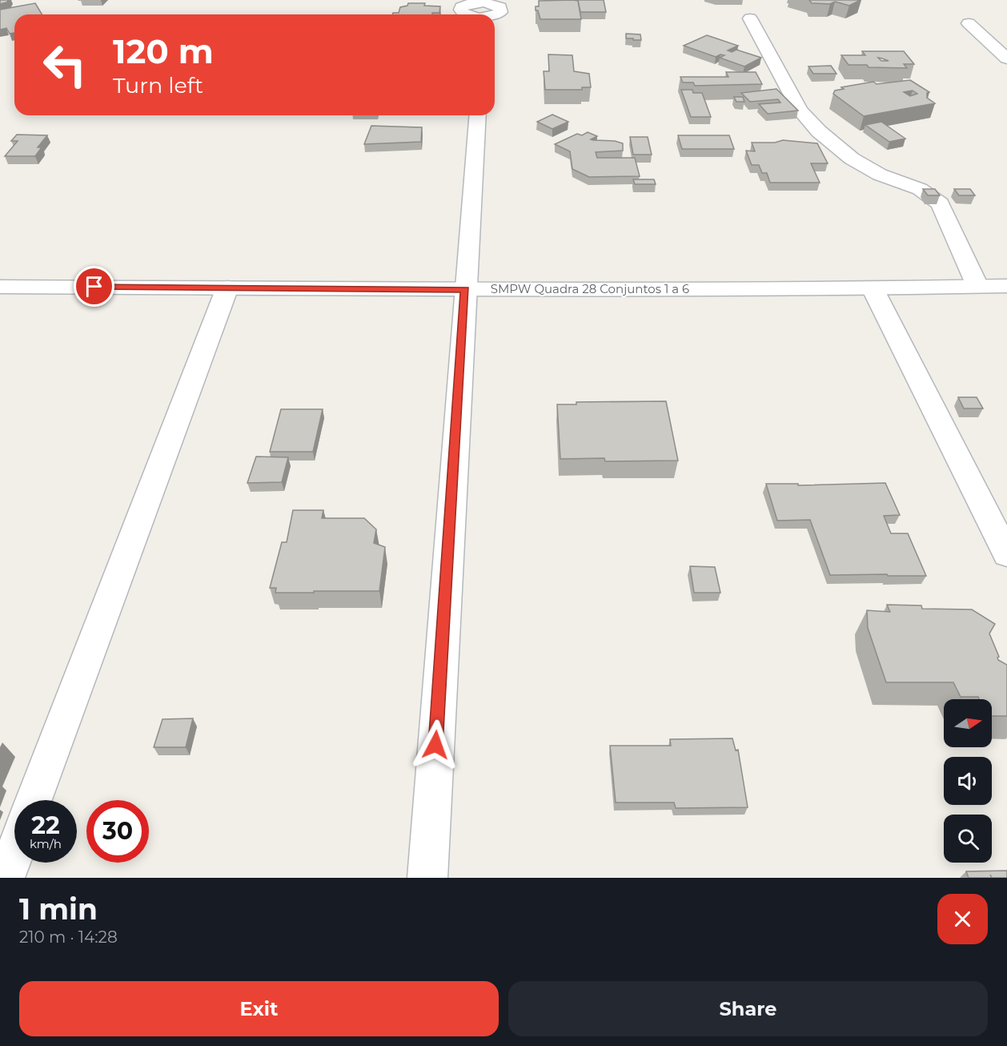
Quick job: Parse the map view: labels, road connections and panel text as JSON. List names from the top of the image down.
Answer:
{
  "streets": {
    "street": ["SMPW Quadra 28 Conjuntos 1 a 6"]
  },
  "north": "right",
  "page": {
    "turn": ["120 m", "Turn left"],
    "speed": "22 km/h",
    "limit": "30",
    "heading": ["1 min", "210 m · 14:28"],
    "buttons": ["Exit", "Share"]
  }
}
